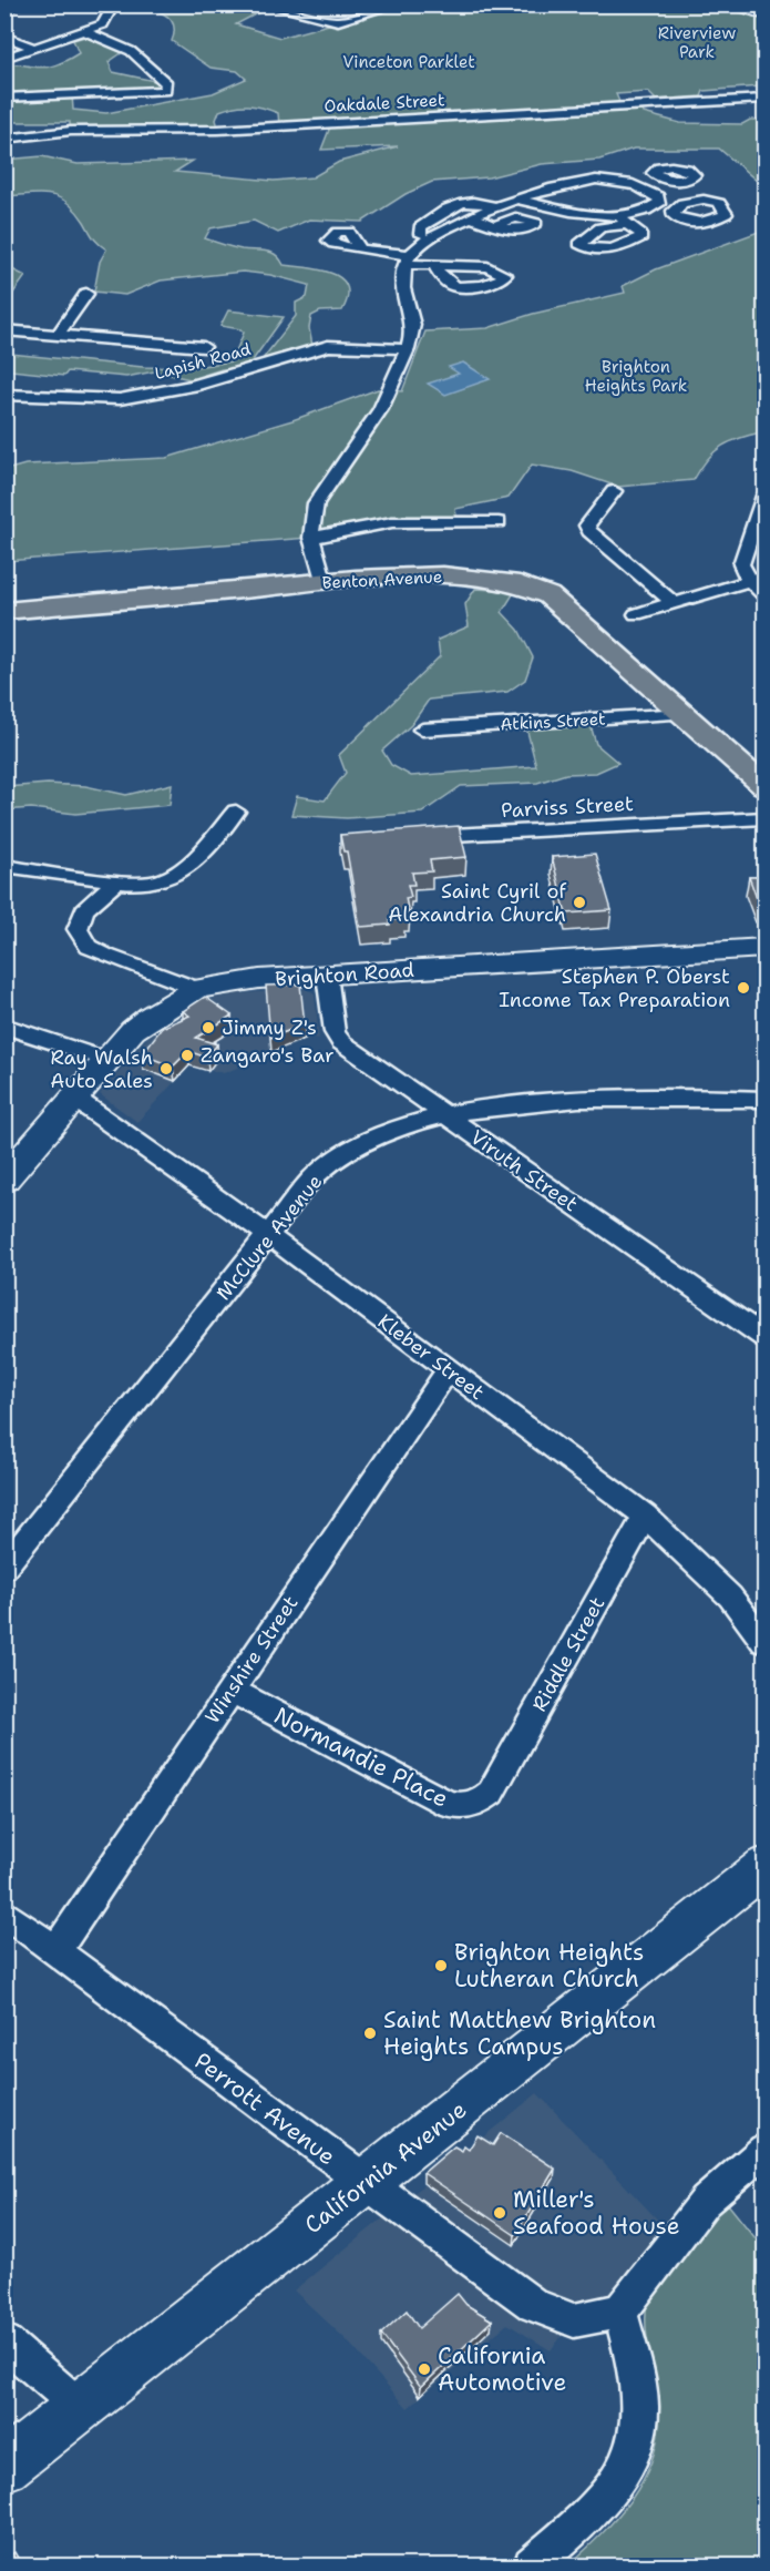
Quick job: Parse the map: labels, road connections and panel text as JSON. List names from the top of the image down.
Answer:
{
  "streets": {
    "main road": ["Benton Avenue"],
    "street": [
      "Oakdale Street",
      "Lapish Road",
      "Atkins Street",
      "Parviss Street",
      "Brighton Road",
      "Viruth Street",
      "McClure Avenue",
      "Kleber Street",
      "Riddle Street",
      "Winshire Street",
      "Normandie Place",
      "Perrott Avenue",
      "California Avenue"
    ]
  },
  "crossings": [
    ["Benton Avenue", "Atkins Street"],
    ["Brighton Road", "Viruth Street"],
    ["Brighton Road", "Kleber Street"],
    ["Viruth Street", "McClure Avenue"],
    ["McClure Avenue", "Kleber Street"],
    ["Kleber Street", "Riddle Street"],
    ["Kleber Street", "Winshire Street"],
    ["Riddle Street", "Normandie Place"],
    ["Winshire Street", "Normandie Place"],
    ["Winshire Street", "Perrott Avenue"],
    ["Perrott Avenue", "California Avenue"]
  ],
  "parks": ["Riverview Park", "Vinceton Parklet", "Brighton Heights Park"],
  "places": [
    "Saint Cyril of Alexandria Church",
    "Stephen P. Oberst Income Tax Preparation",
    "Jimmy Z's",
    "Zangaro's Bar",
    "Ray Walsh Auto Sales",
    "Brighton Heights Lutheran Church",
    "Saint Matthew Brighton Heights Campus",
    "Miller's Seafood House",
    "California Automotive"
  ]
}
